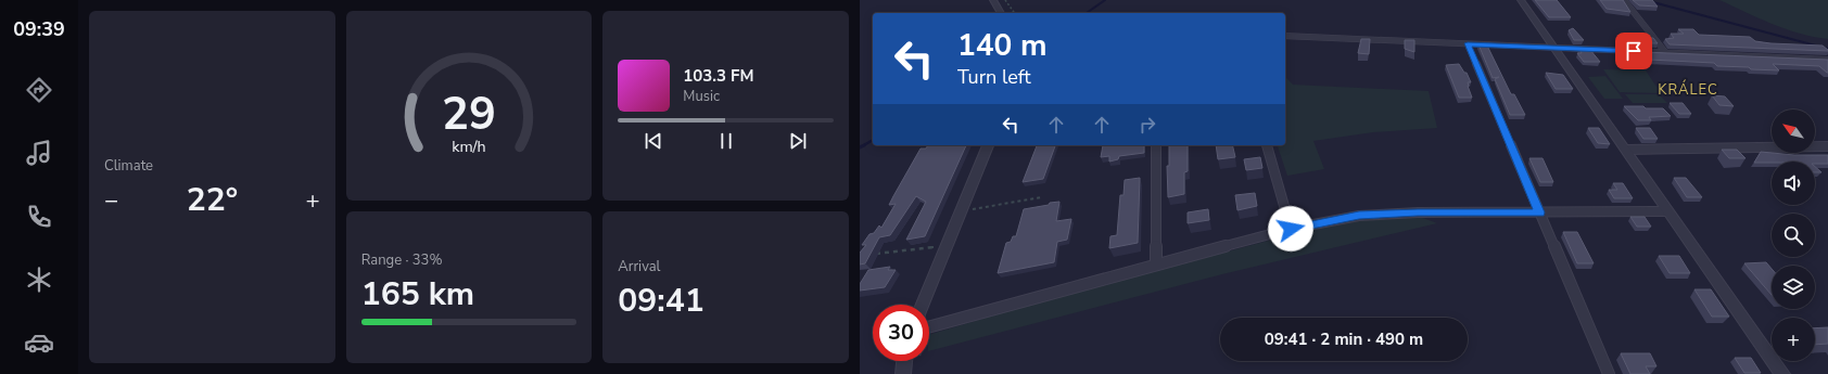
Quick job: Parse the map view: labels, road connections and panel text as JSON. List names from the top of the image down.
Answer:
{
  "districts": ["KRÁLEC"],
  "north": "top left",
  "page": {
    "tabs": "09:39",
    "tile": [
      "Climate",
      ["Range · 33%", "165 km"],
      ["Arrival", "09:41"]
    ],
    "turn": ["140 m", "Turn left"],
    "song": ["103.3 FM", "Music"],
    "map_buttons": "+",
    "heat": ["−", "22°", "+"],
    "limit": "30",
    "trip": "09:41 · 2 min · 490 m",
    "gauge": ["29", "km/h"]
  }
}
